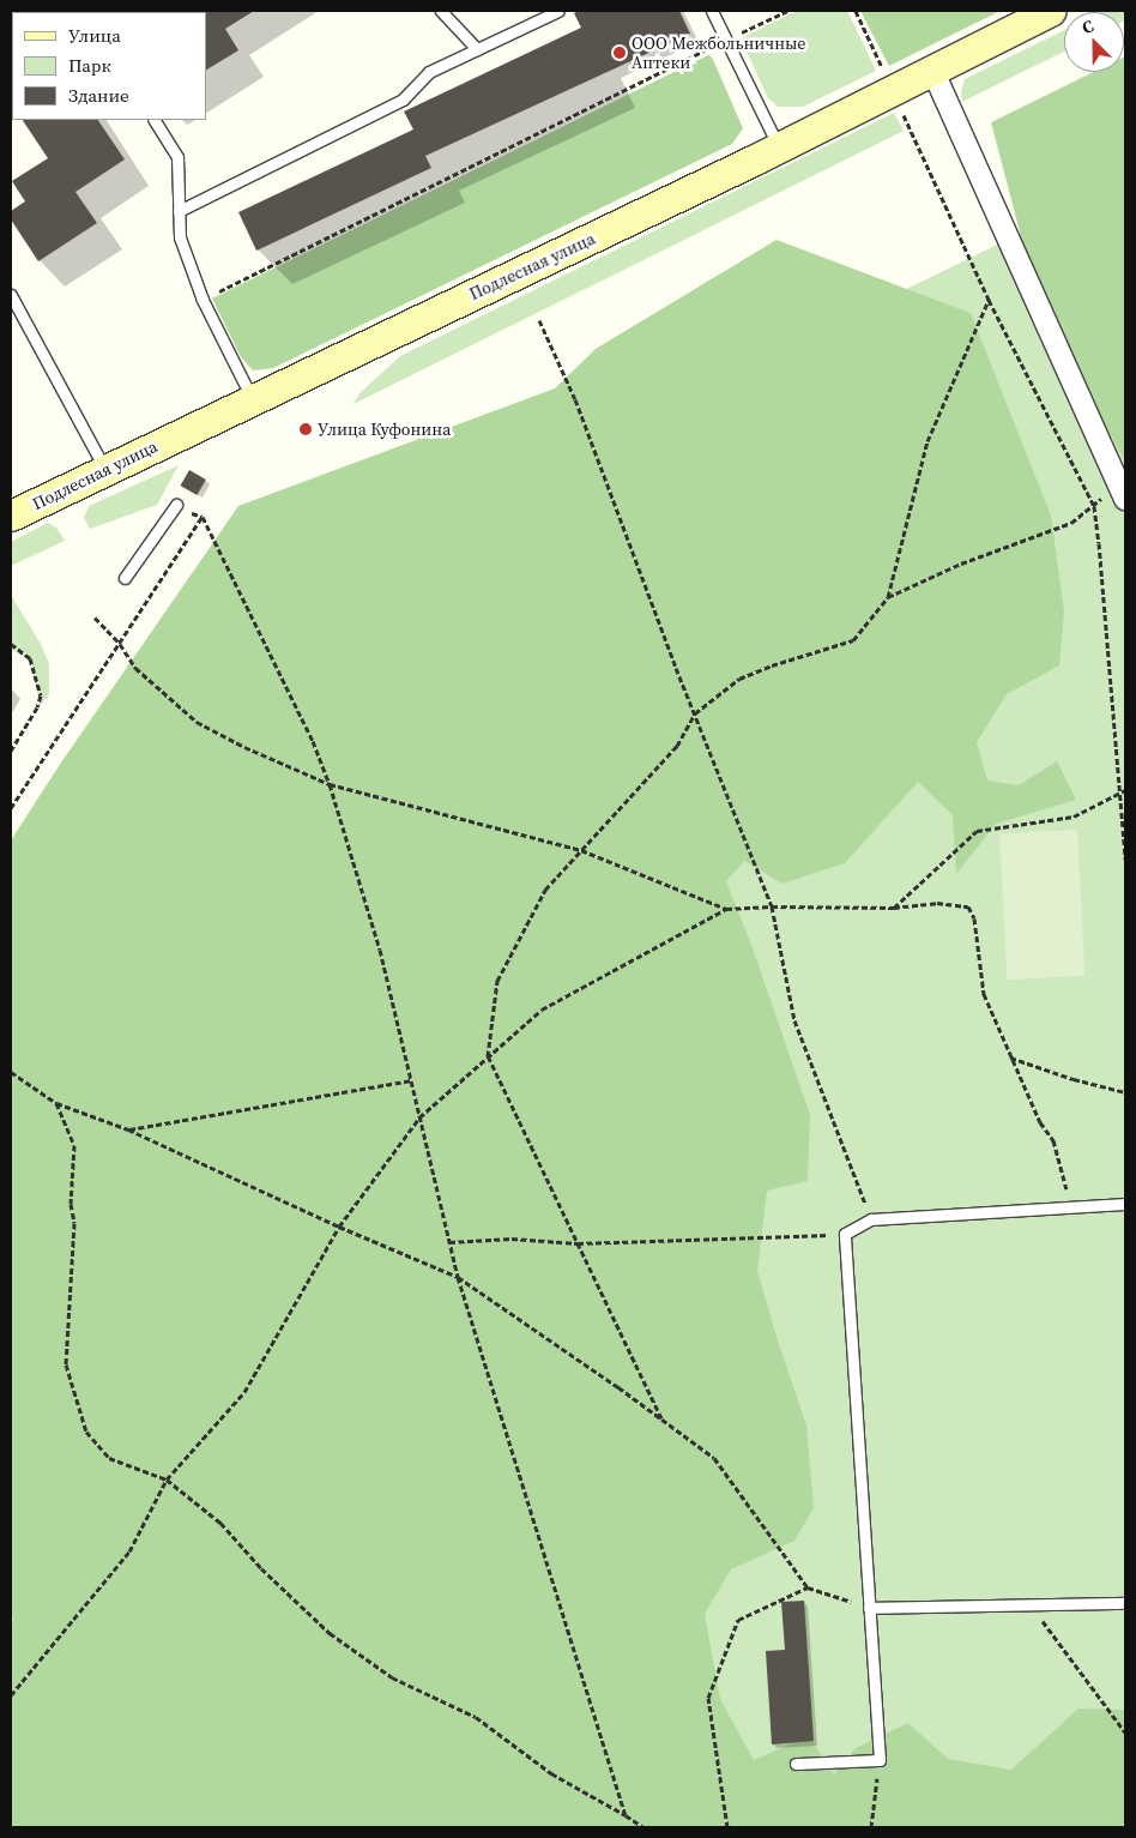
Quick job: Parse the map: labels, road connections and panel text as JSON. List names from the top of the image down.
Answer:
{
  "streets": {
    "main road": ["Подлесная улица"]
  },
  "places": ["ООО Межбольничные Аптеки", "Улица Куфонина"],
  "legend": ["Улица", "Парк", "Здание"],
  "north": "top left"
}
